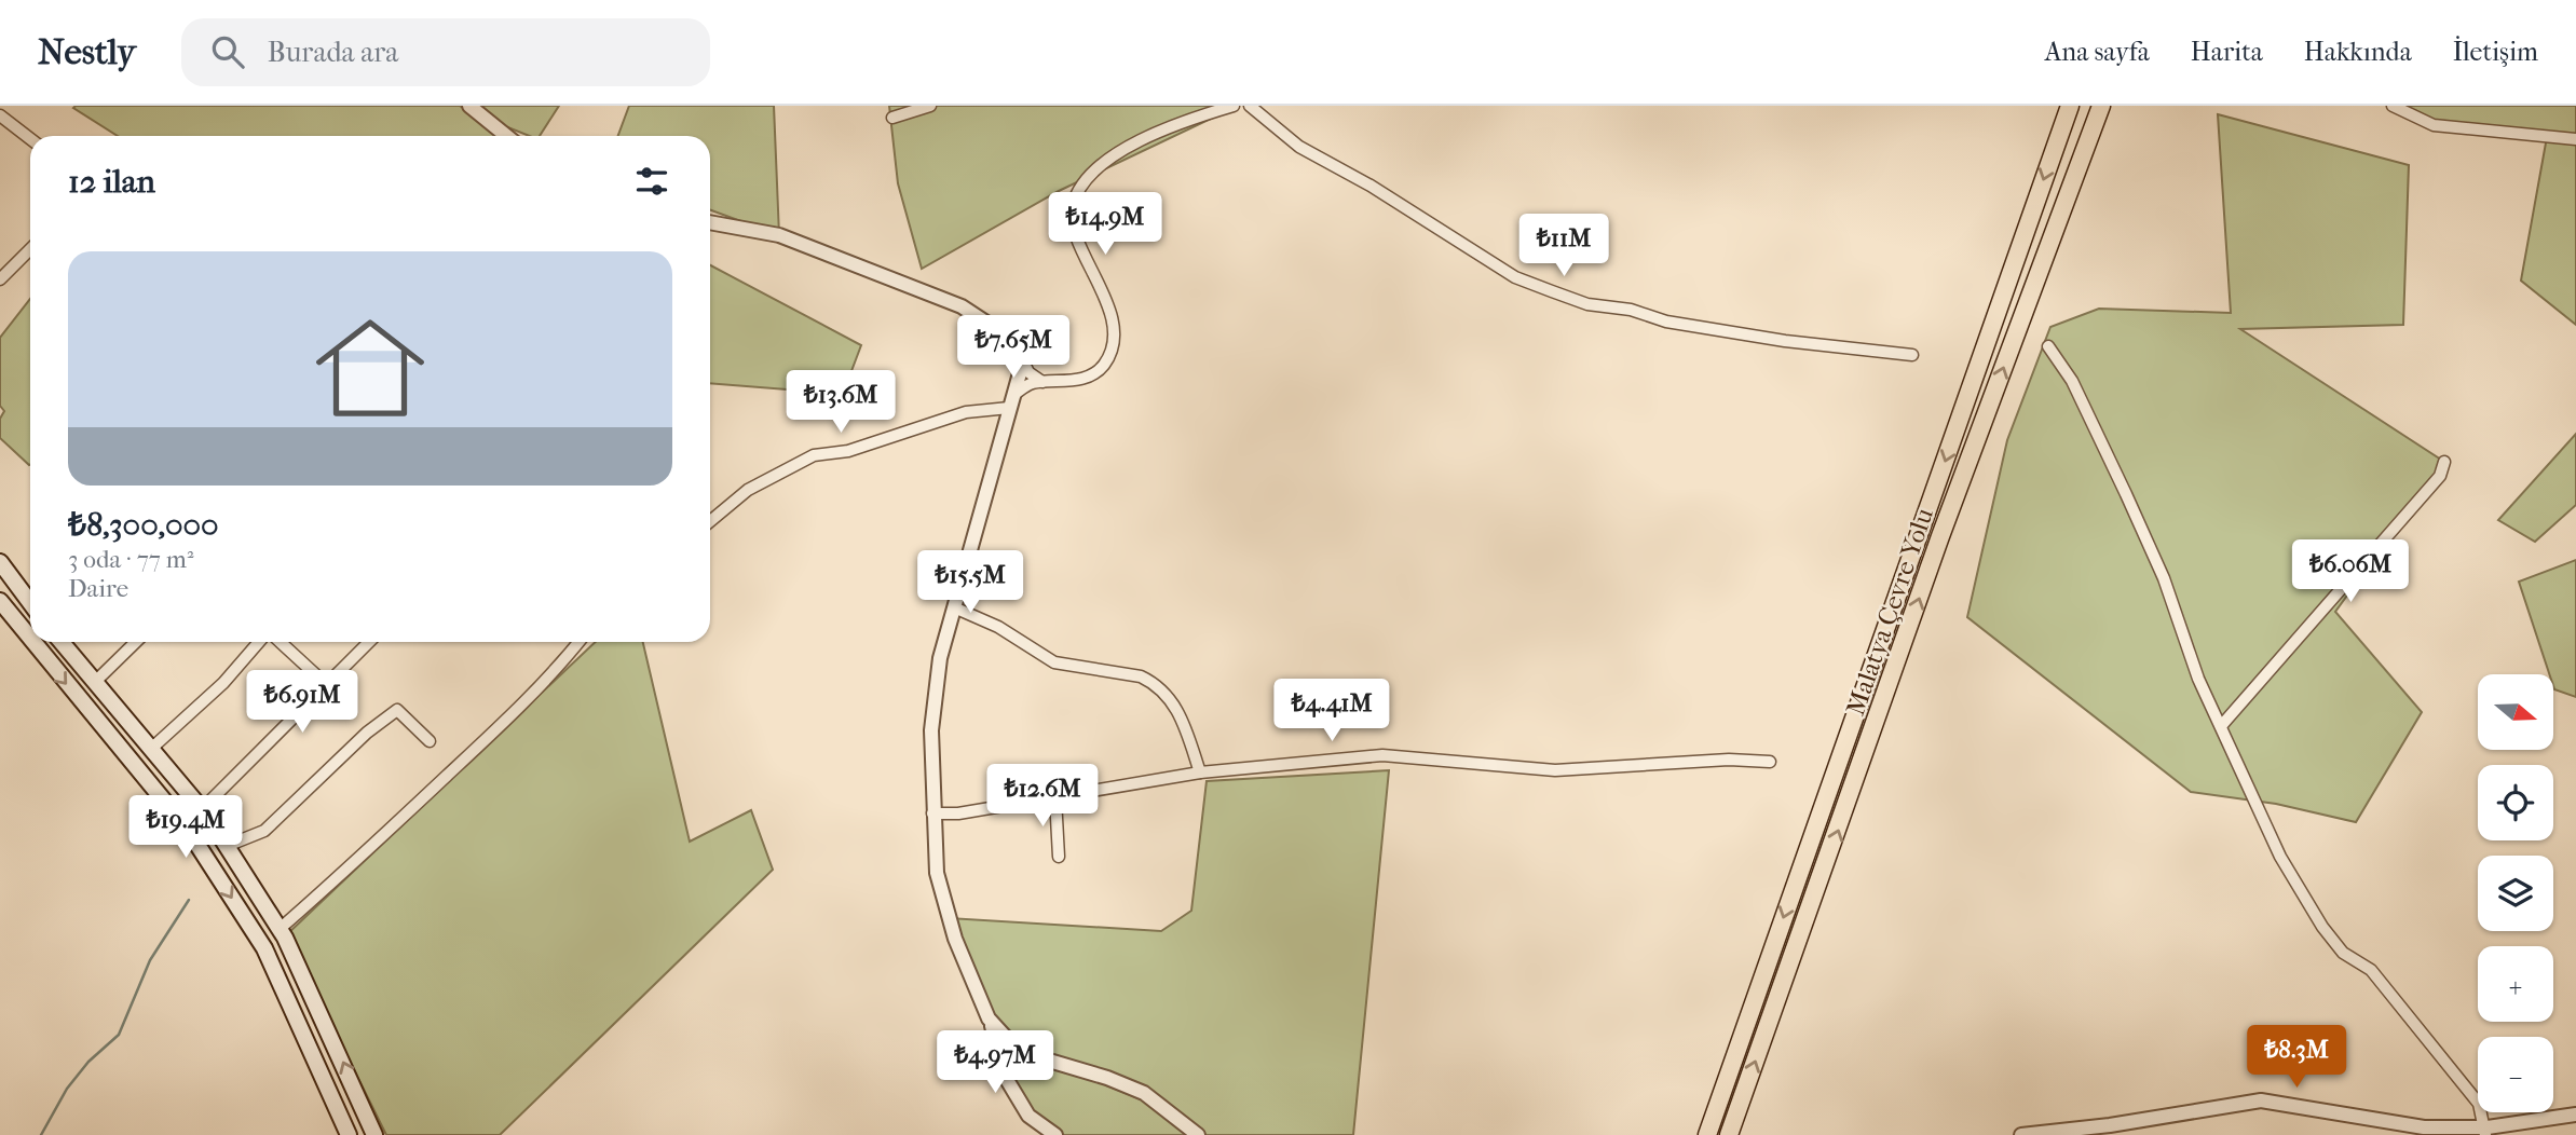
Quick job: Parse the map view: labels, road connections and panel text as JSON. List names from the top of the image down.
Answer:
{
  "streets": {
    "highway": ["Malatya Çevre Yolu"]
  },
  "north": "right",
  "page": {
    "header": "Nestly",
    "search": "Burada ara",
    "nav": [
      "Ana sayfa",
      "Harita",
      "Hakkında",
      "İletişim"
    ],
    "heading": "12 ilan",
    "price": [
      "₺14.9M",
      "₺11M",
      "₺7.65M",
      "₺13.6M",
      "₺6.06M",
      "₺15.5M",
      "₺6.91M",
      "₺4.41M",
      "₺12.6M",
      "₺19.4M",
      "₺8.3M",
      "₺4.97M"
    ],
    "list": [
      {
        "name": "₺8,300,000",
        "note": "3 oda · 77 m² · Daire"
      }
    ],
    "map_buttons": ["+", "−"]
  }
}
